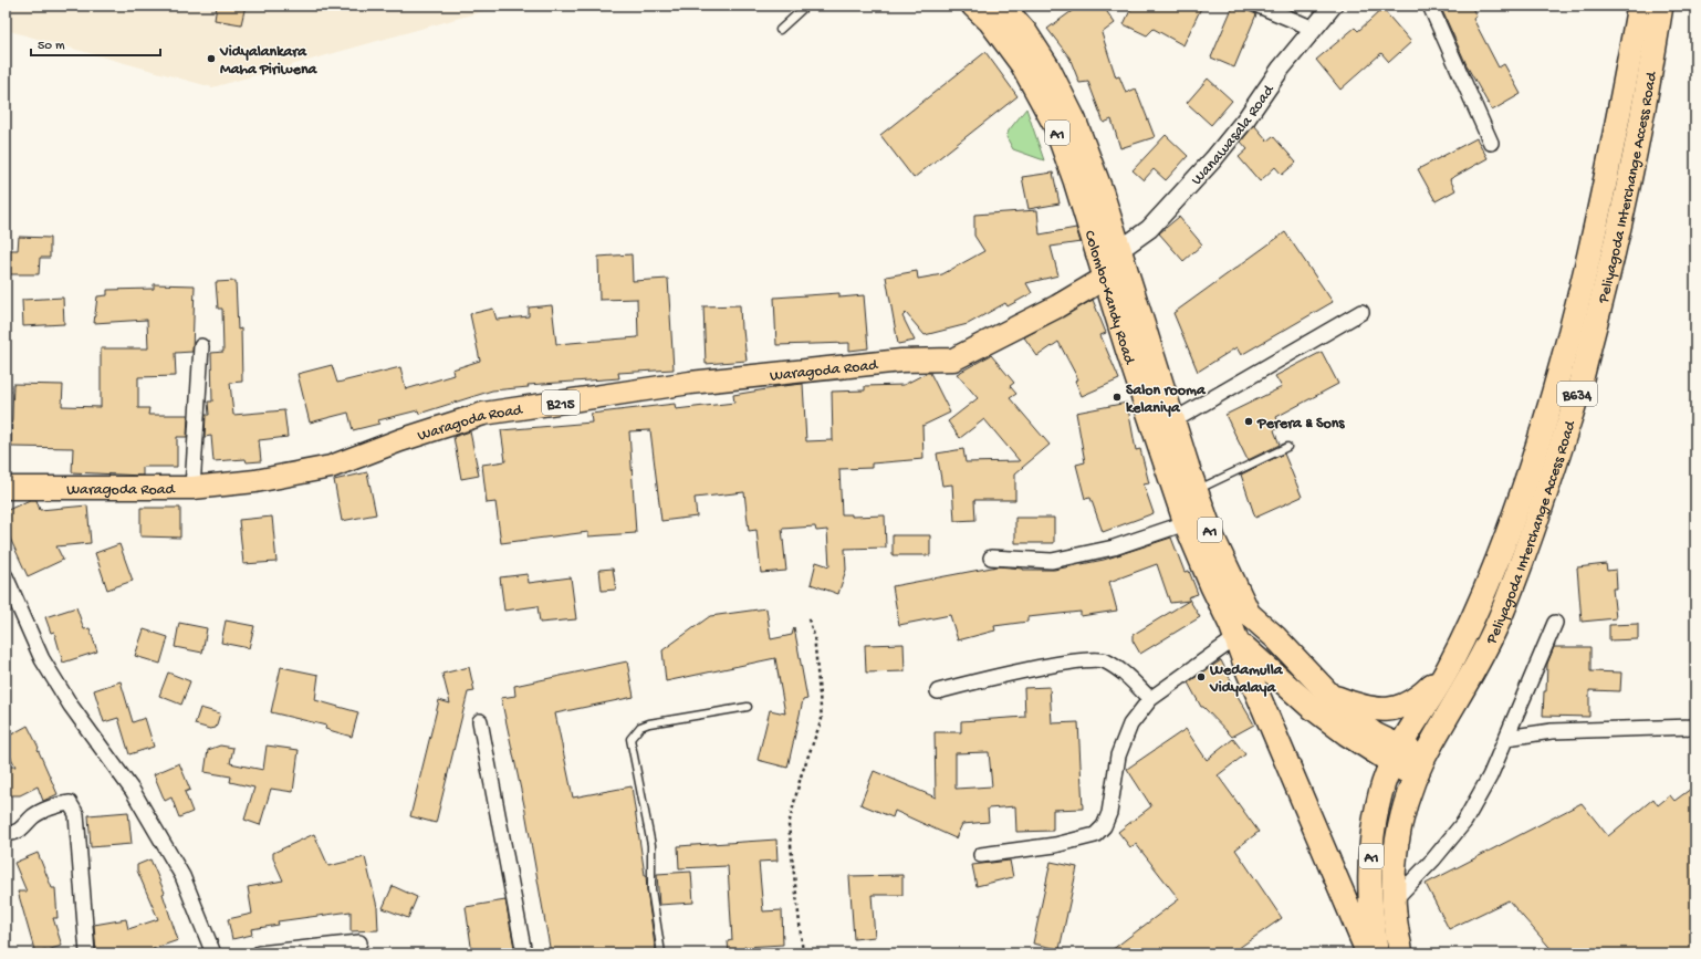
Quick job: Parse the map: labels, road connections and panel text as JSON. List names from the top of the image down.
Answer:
{
  "streets": {
    "highway": [
      "A1",
      "Peliyagoda Interchange Access Road",
      "Colombo-Kandy Road",
      "B634"
    ],
    "main road": ["Waragoda Road", "B215"],
    "street": ["Wanawasala Road"]
  },
  "crossings": [
    ["A1", "Peliyagoda Interchange Access Road"],
    ["A1", "Colombo-Kandy Road"],
    ["Wanawasala Road", "Colombo-Kandy Road"],
    ["Peliyagoda Interchange Access Road", "Colombo-Kandy Road"],
    ["Colombo-Kandy Road", "Waragoda Road"]
  ],
  "places": [
    "Vidyalankara Maha Piriwena",
    "Salon rooma kelaniya",
    "Perera & Sons",
    "Wedamulla Vidyalaya"
  ],
  "scale_bar": "50 m"
}
